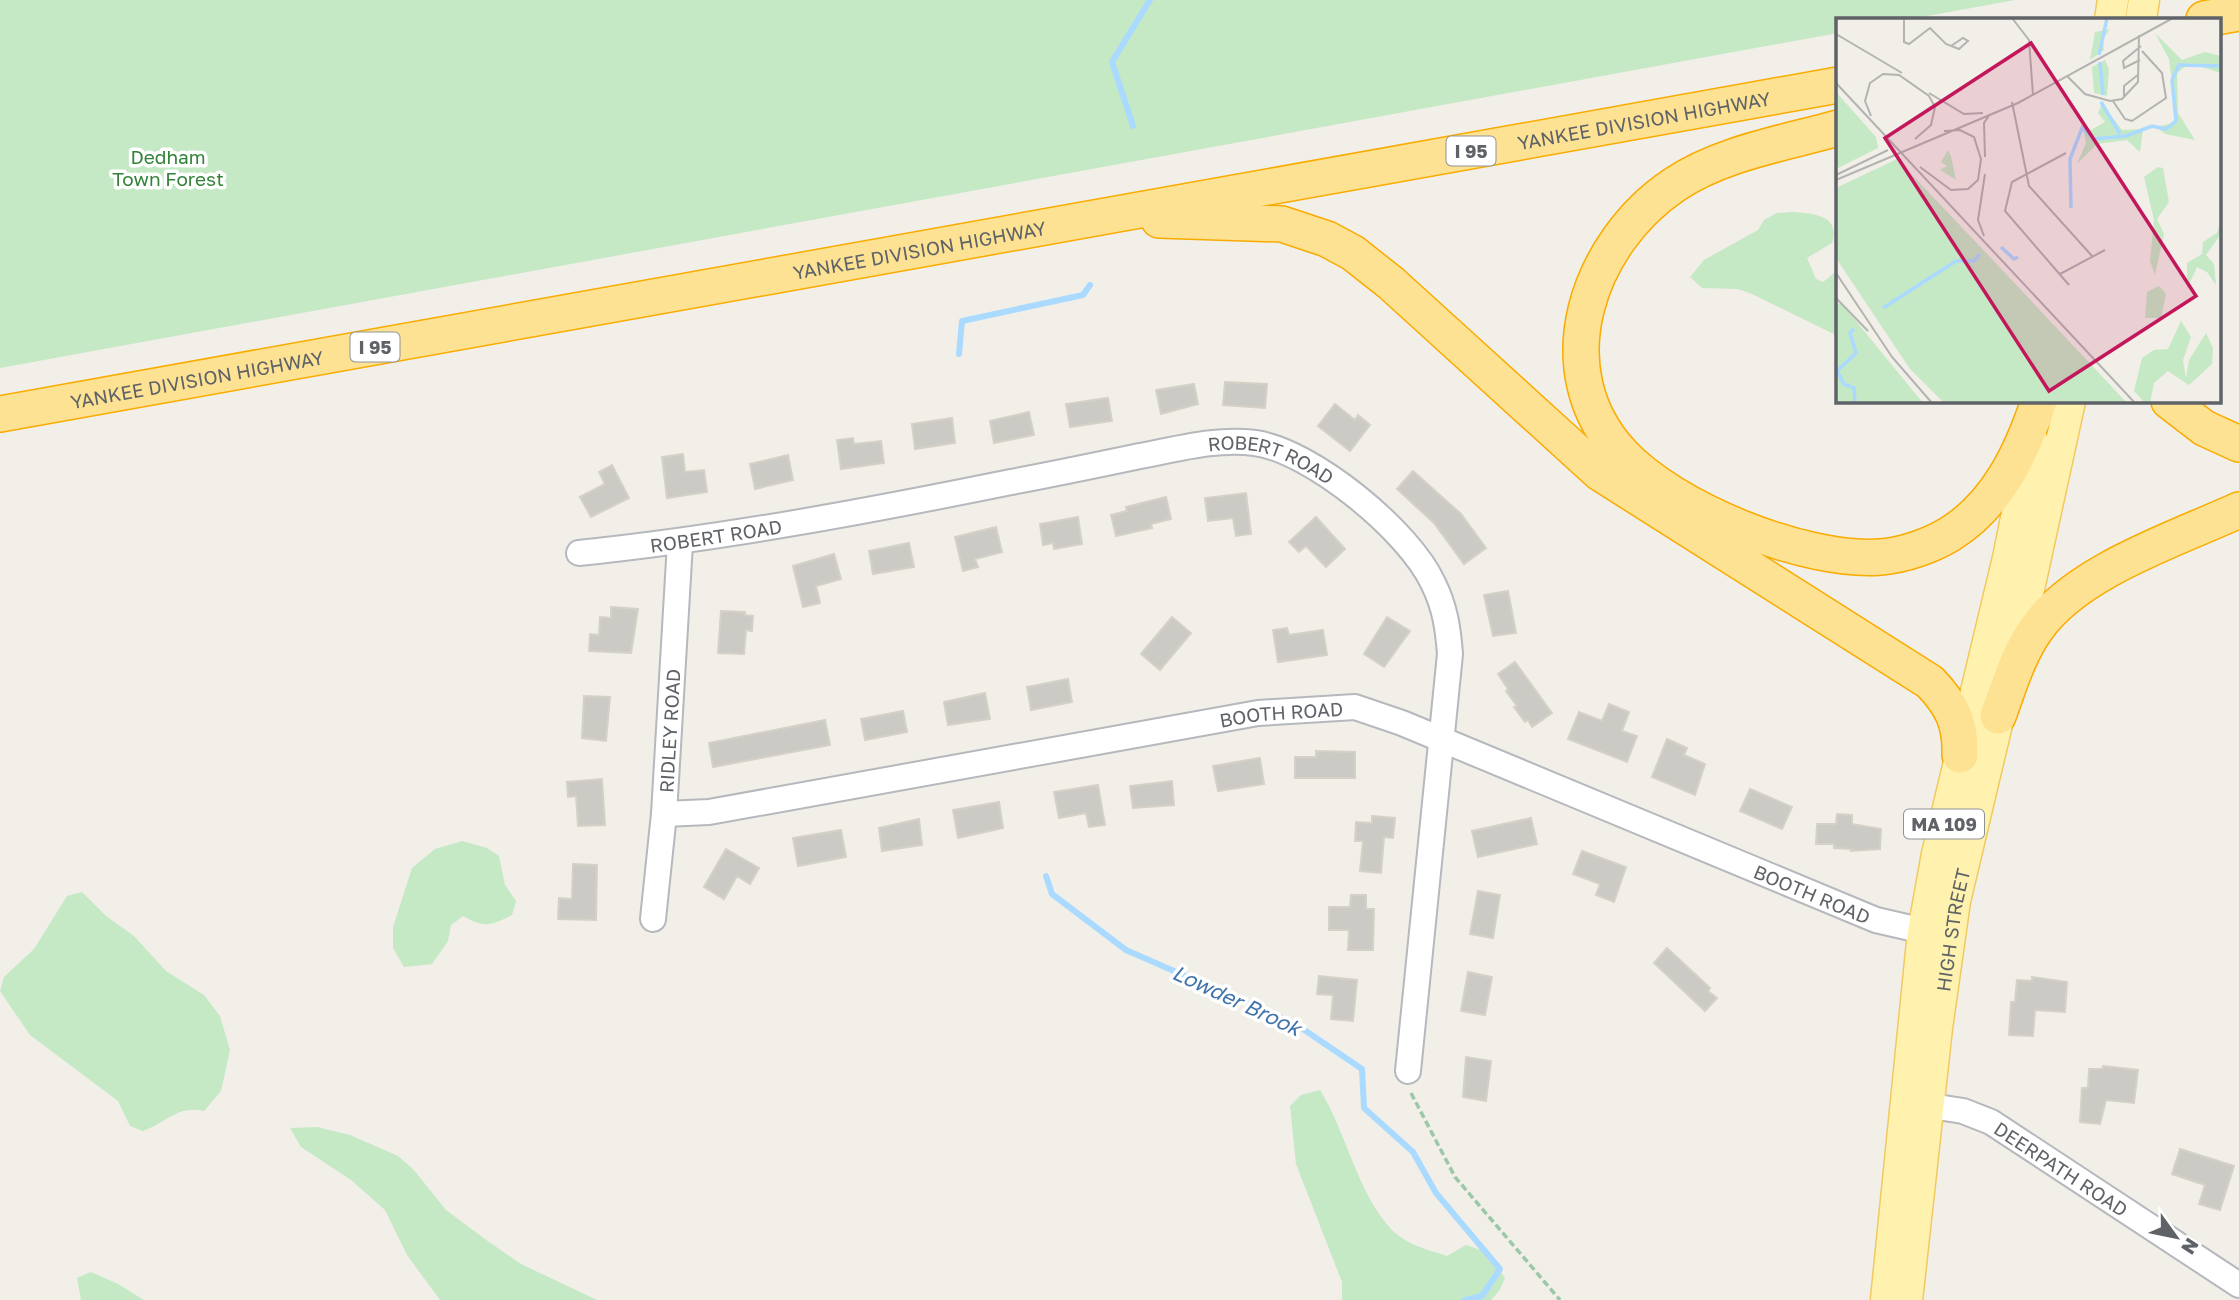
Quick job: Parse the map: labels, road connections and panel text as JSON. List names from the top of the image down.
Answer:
{
  "streets": {
    "highway": ["YANKEE DIVISION HIGHWAY", "I 95"],
    "main road": ["MA 109", "HIGH STREET"],
    "street": [
      "ROBERT ROAD",
      "BOOTH ROAD",
      "RIDLEY ROAD",
      "DEERPATH ROAD"
    ]
  },
  "crossings": [
    ["ROBERT ROAD", "BOOTH ROAD"],
    ["ROBERT ROAD", "RIDLEY ROAD"],
    ["BOOTH ROAD", "RIDLEY ROAD"],
    ["BOOTH ROAD", "HIGH STREET"],
    ["HIGH STREET", "DEERPATH ROAD"]
  ],
  "water": ["Lowder Brook"],
  "parks": ["Dedham Town Forest"],
  "north": "bottom right"
}
